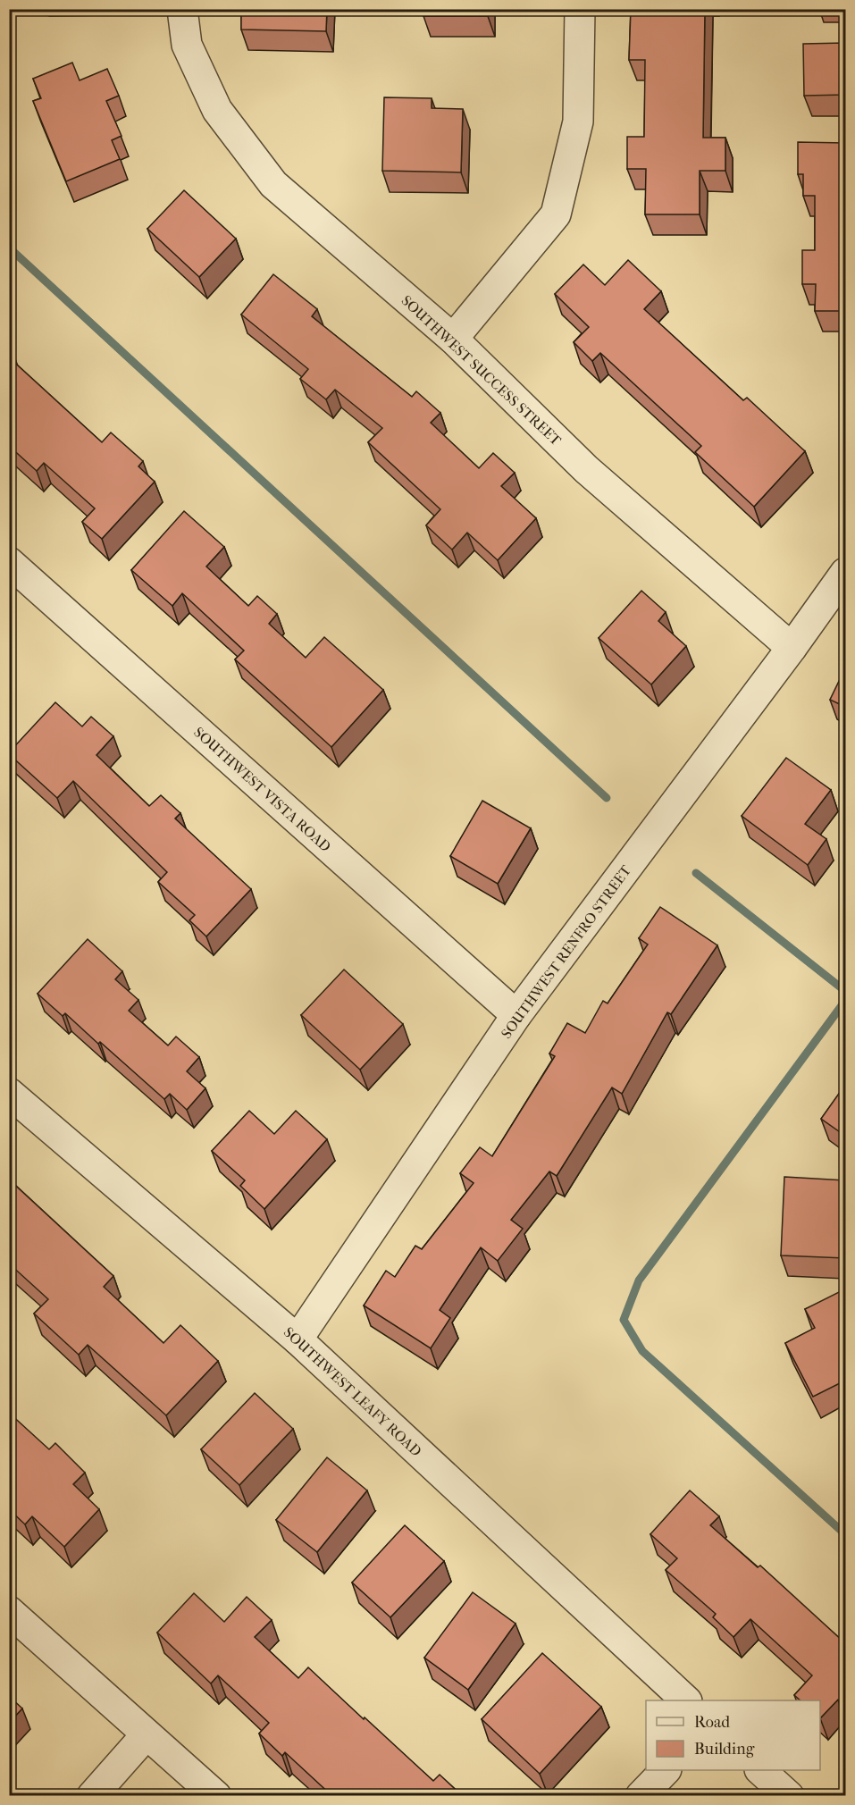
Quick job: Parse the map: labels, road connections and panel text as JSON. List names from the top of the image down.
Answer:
{
  "streets": {
    "street": [
      "SOUTHWEST SUCCESS STREET",
      "SOUTHWEST VISTA ROAD",
      "SOUTHWEST RENFRO STREET",
      "SOUTHWEST LEAFY ROAD"
    ]
  },
  "crossings": [
    ["SOUTHWEST SUCCESS STREET", "SOUTHWEST RENFRO STREET"],
    ["SOUTHWEST VISTA ROAD", "SOUTHWEST RENFRO STREET"],
    ["SOUTHWEST RENFRO STREET", "SOUTHWEST LEAFY ROAD"]
  ],
  "legend": ["Road", "Building"]
}
